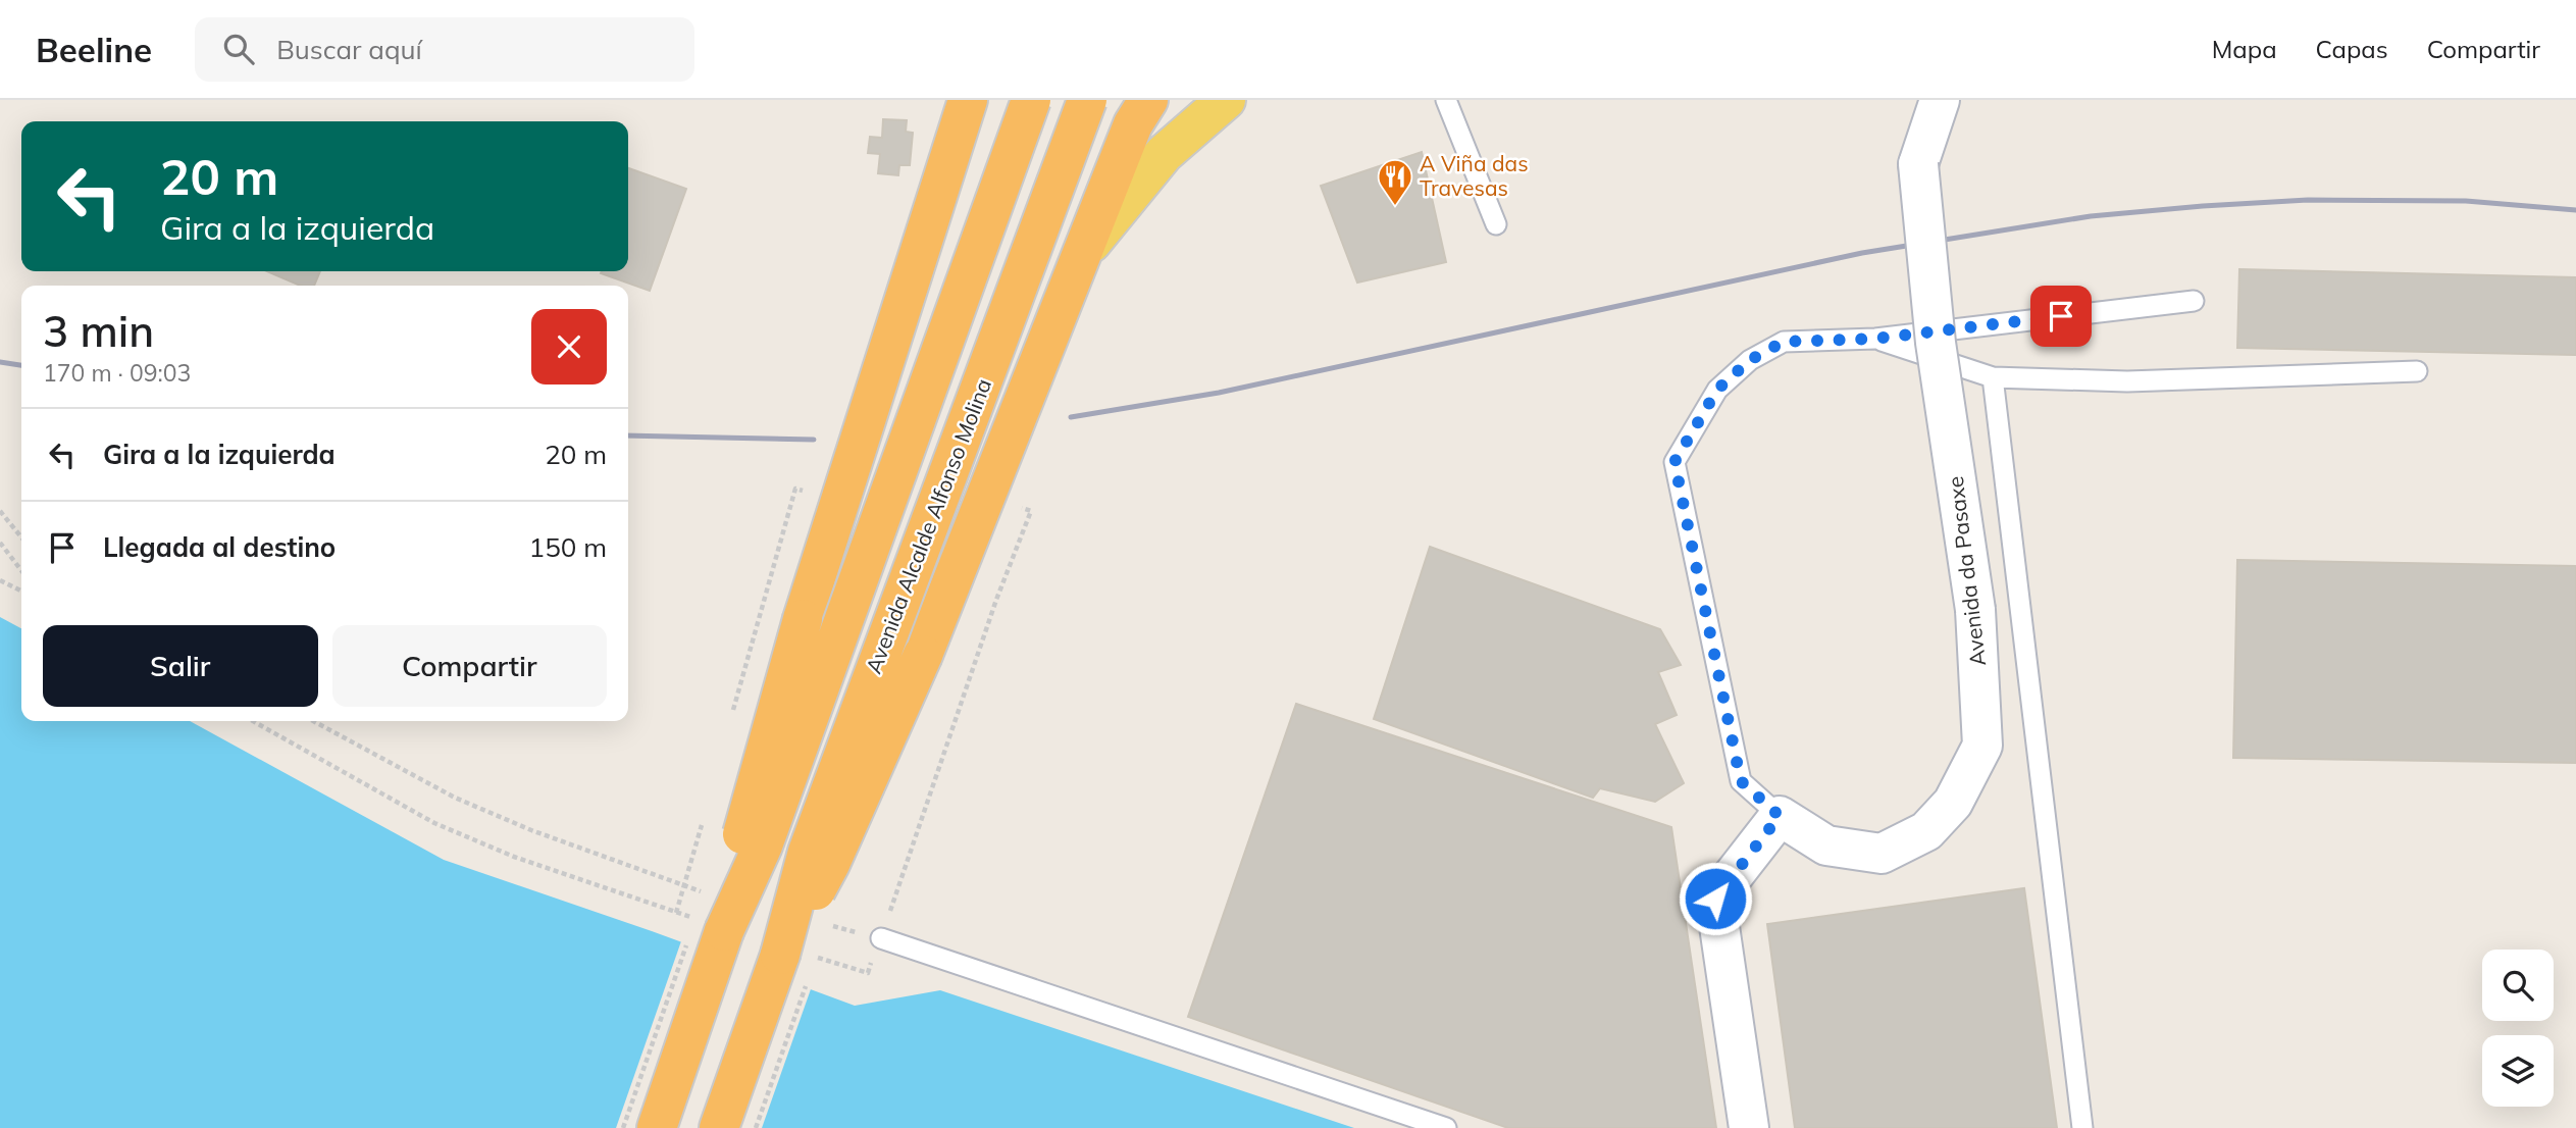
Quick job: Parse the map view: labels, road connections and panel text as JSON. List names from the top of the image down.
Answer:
{
  "streets": {
    "highway": ["Avenida Alcalde Alfonso Molina"],
    "street": ["Avenida da Pasaxe"]
  },
  "places": {
    "restaurant": ["A Viña das Travesas"]
  },
  "page": {
    "header": "Beeline",
    "search": "Buscar aquí",
    "nav": ["Mapa", "Capas", "Compartir"],
    "turn": ["20 m", "Gira a la izquierda"],
    "heading": ["3 min", "170 m · 09:03"],
    "list": [
      {
        "name": "Gira a la izquierda",
        "value": "20 m"
      },
      {
        "name": "Llegada al destino",
        "value": "150 m"
      }
    ],
    "buttons": ["Salir", "Compartir"]
  }
}
